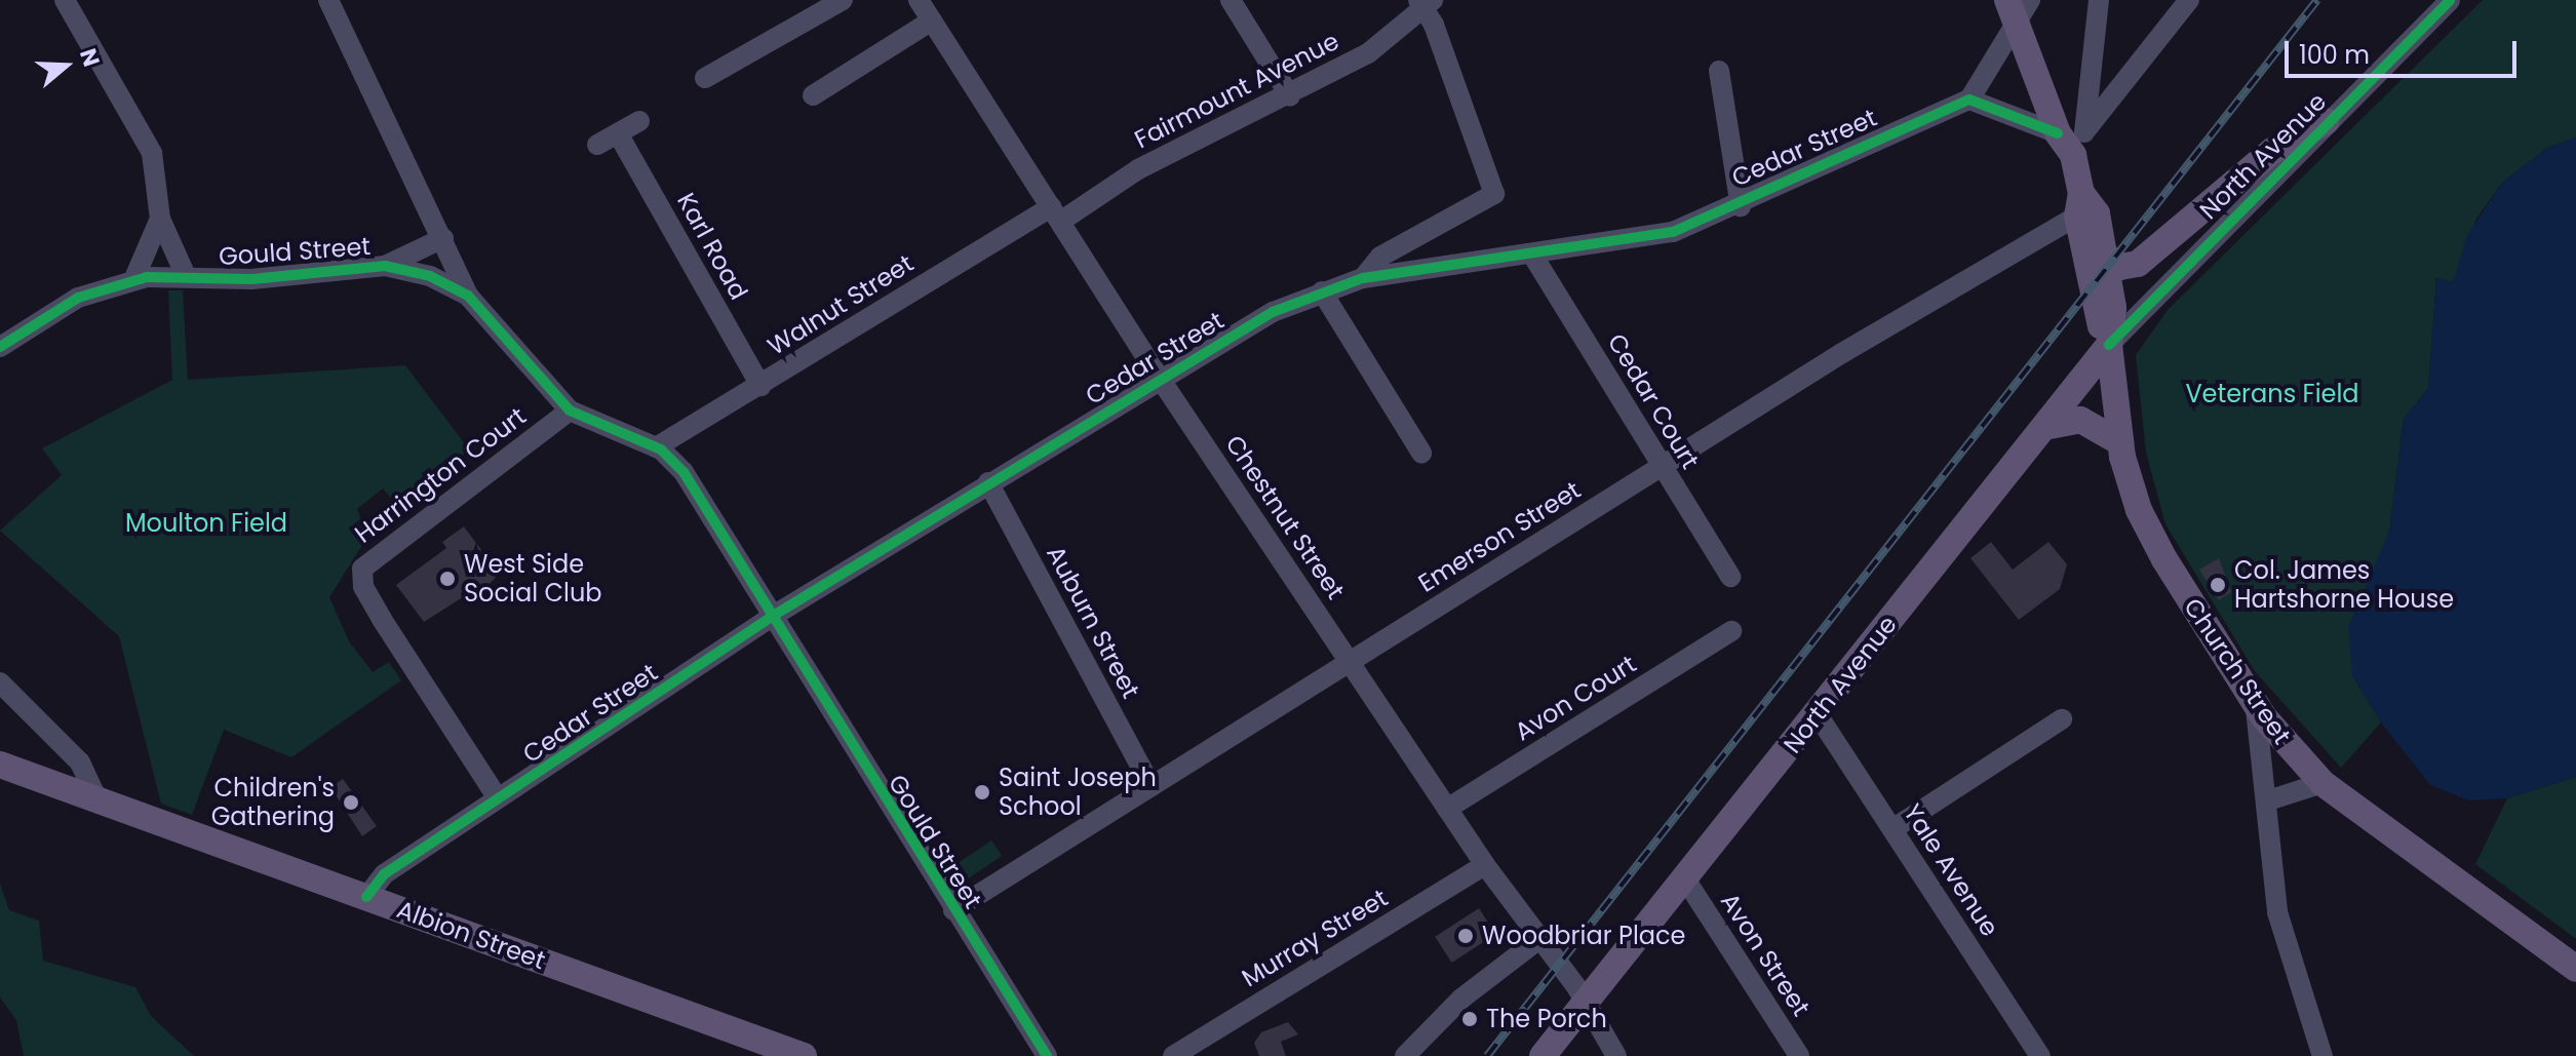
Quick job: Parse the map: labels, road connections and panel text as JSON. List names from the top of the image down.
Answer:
{
  "streets": {
    "main road": ["North Avenue", "Church Street", "Albion Street"],
    "street": [
      "Fairmount Avenue",
      "Cedar Street",
      "Karl Road",
      "Gould Street",
      "Walnut Street",
      "Cedar Court",
      "Harrington Court",
      "Chestnut Street",
      "Emerson Street",
      "Auburn Street",
      "Avon Court",
      "Yale Avenue",
      "Murray Street",
      "Avon Street"
    ]
  },
  "crossings": [
    ["Fairmount Avenue", "Walnut Street"],
    ["Fairmount Avenue", "Chestnut Street"],
    ["Cedar Street", "Gould Street"],
    ["Cedar Street", "Cedar Court"],
    ["Cedar Street", "Harrington Court"],
    ["Cedar Street", "Chestnut Street"],
    ["Cedar Street", "Auburn Street"],
    ["Cedar Street", "Albion Street"],
    ["North Avenue", "Chestnut Street"],
    ["North Avenue", "Church Street"],
    ["North Avenue", "Yale Avenue"],
    ["North Avenue", "Avon Street"],
    ["Karl Road", "Walnut Street"],
    ["Gould Street", "Walnut Street"],
    ["Gould Street", "Harrington Court"],
    ["Gould Street", "Emerson Street"],
    ["Walnut Street", "Chestnut Street"],
    ["Cedar Court", "Emerson Street"],
    ["Chestnut Street", "Emerson Street"],
    ["Chestnut Street", "Avon Court"],
    ["Chestnut Street", "Murray Street"],
    ["Emerson Street", "Auburn Street"]
  ],
  "parks": ["Veterans Field", "Moulton Field"],
  "places": [
    "West Side Social Club",
    "Col. James Hartshorne House",
    "Saint Joseph School",
    "Children's Gathering",
    "Woodbriar Place",
    "The Porch"
  ],
  "scale_bar": "100 m",
  "north": "right"
}
